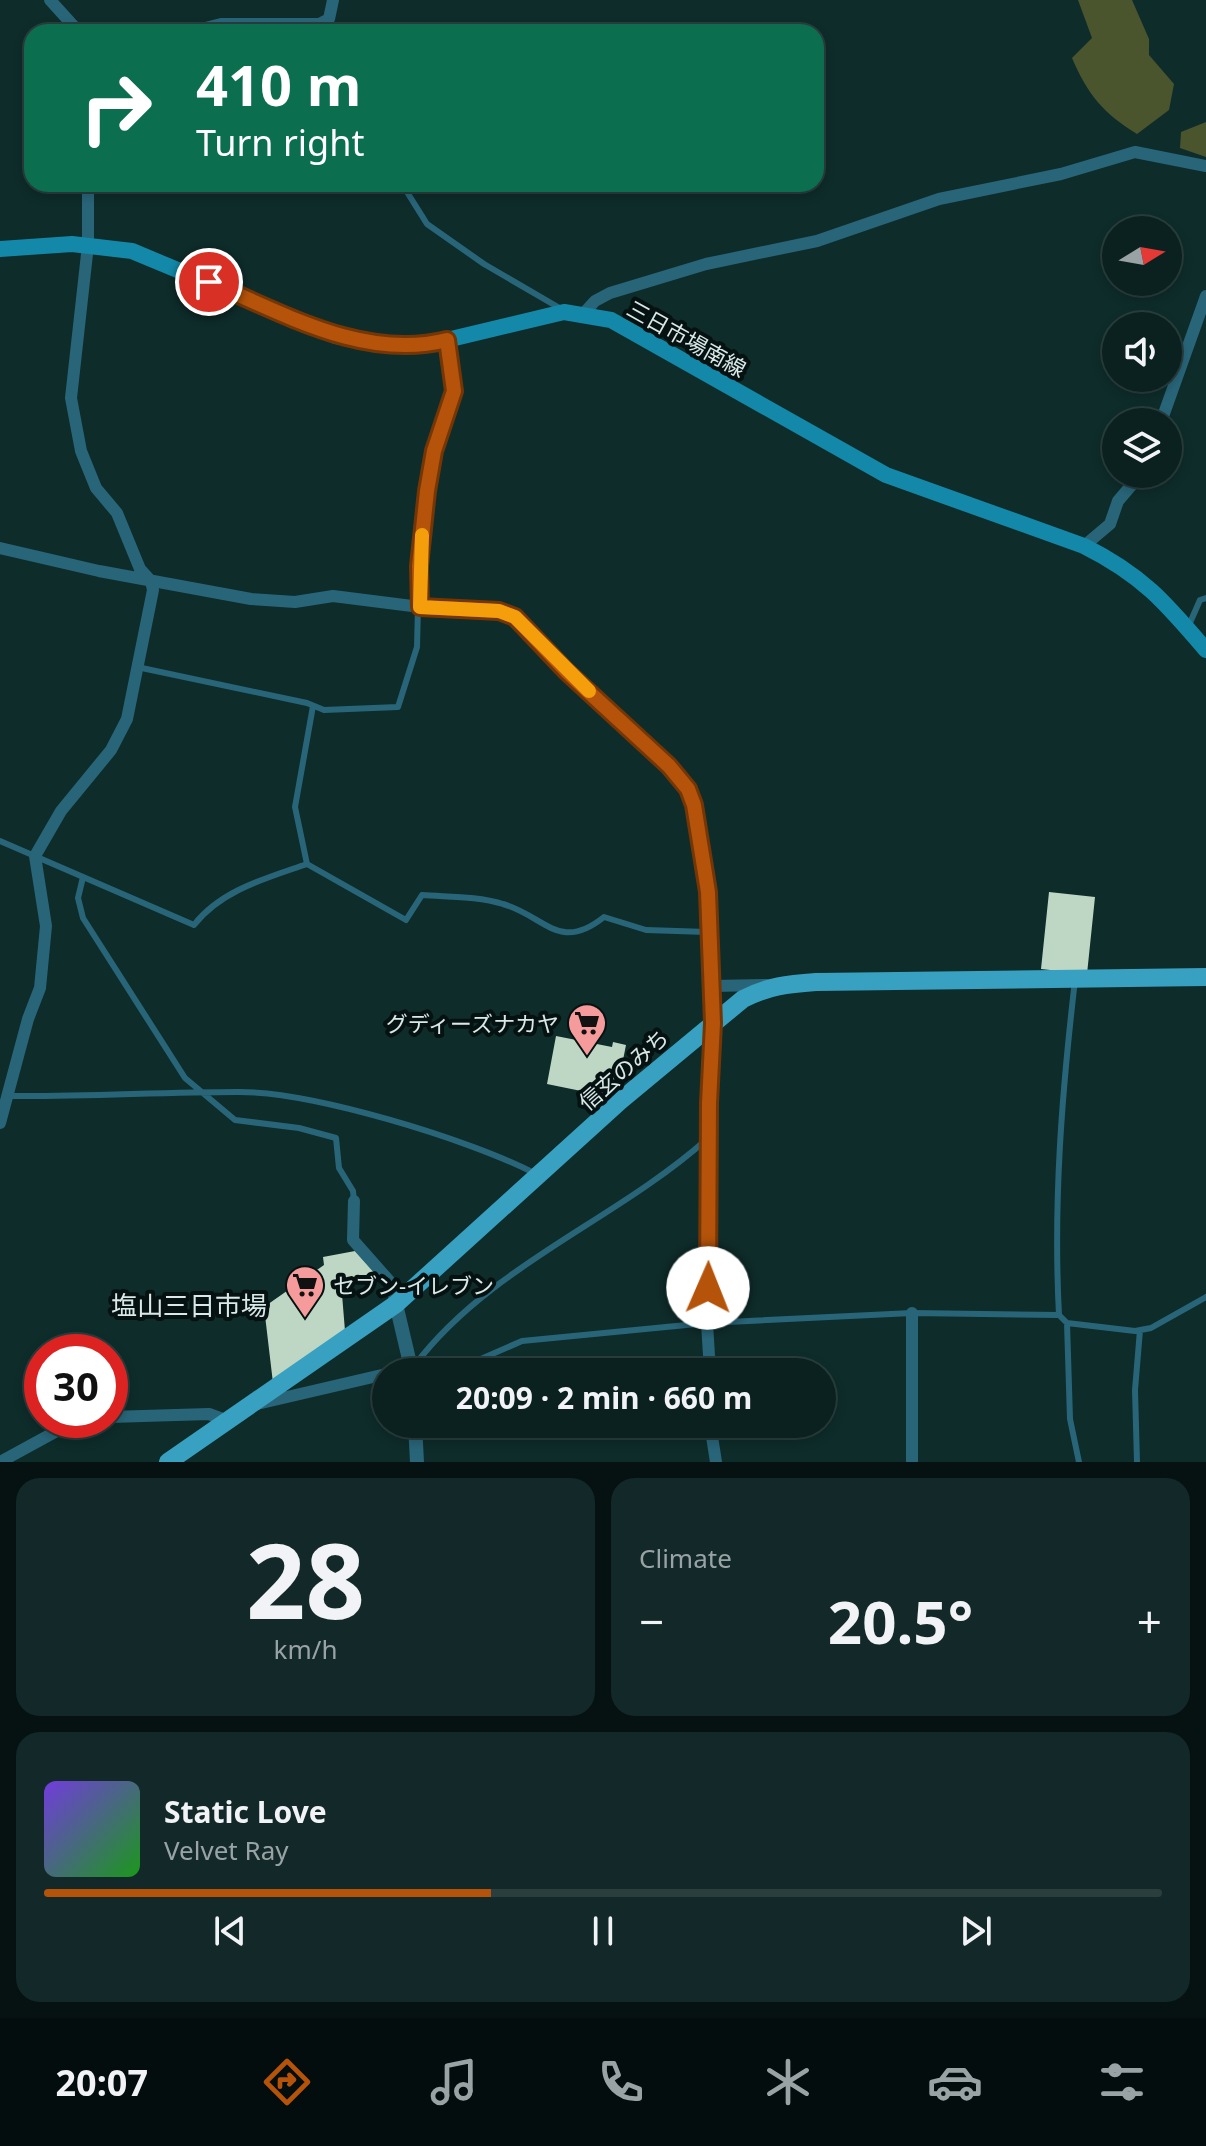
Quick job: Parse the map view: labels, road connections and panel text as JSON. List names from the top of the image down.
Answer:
{
  "streets": {
    "main road": ["三日市場南線", "信玄のみち"]
  },
  "districts": ["塩山三日市場"],
  "places": {
    "supermarket": ["グディーズナカヤ", "セブン-イレブン"]
  },
  "north": "right",
  "page": {
    "turn": ["410 m", "Turn right"],
    "limit": "30",
    "trip": "20:09 · 2 min · 660 m",
    "tile": [
      ["28", "km/h"],
      "Climate"
    ],
    "heat": ["−", "20.5°", "+"],
    "song": ["Static Love", "Velvet Ray"],
    "tabs": "20:07"
  }
}
